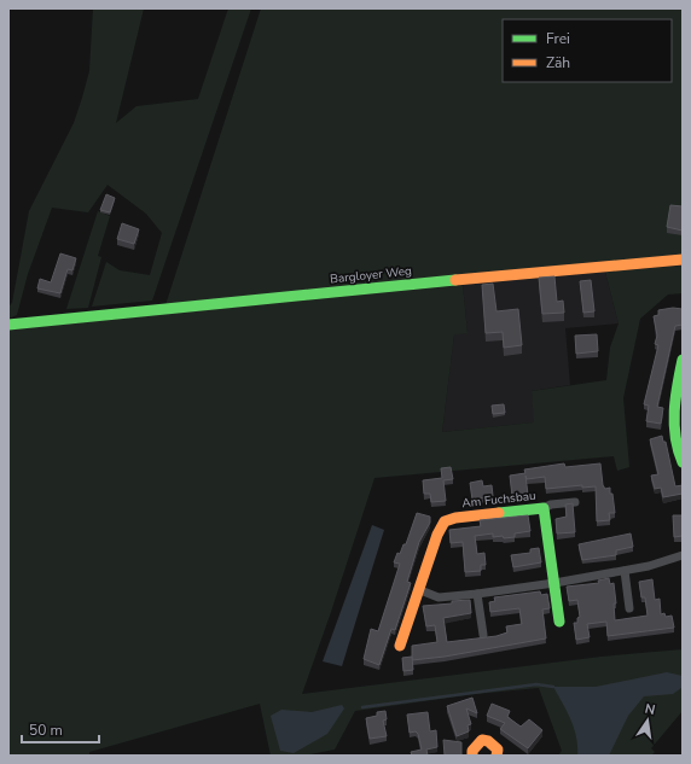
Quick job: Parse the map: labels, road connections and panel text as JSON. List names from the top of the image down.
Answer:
{
  "streets": {
    "street": ["Bargloyer Weg", "Am Fuchsbau"]
  },
  "legend": ["Frei", "Zäh"],
  "scale_bar": "50 m",
  "north": "top"
}
